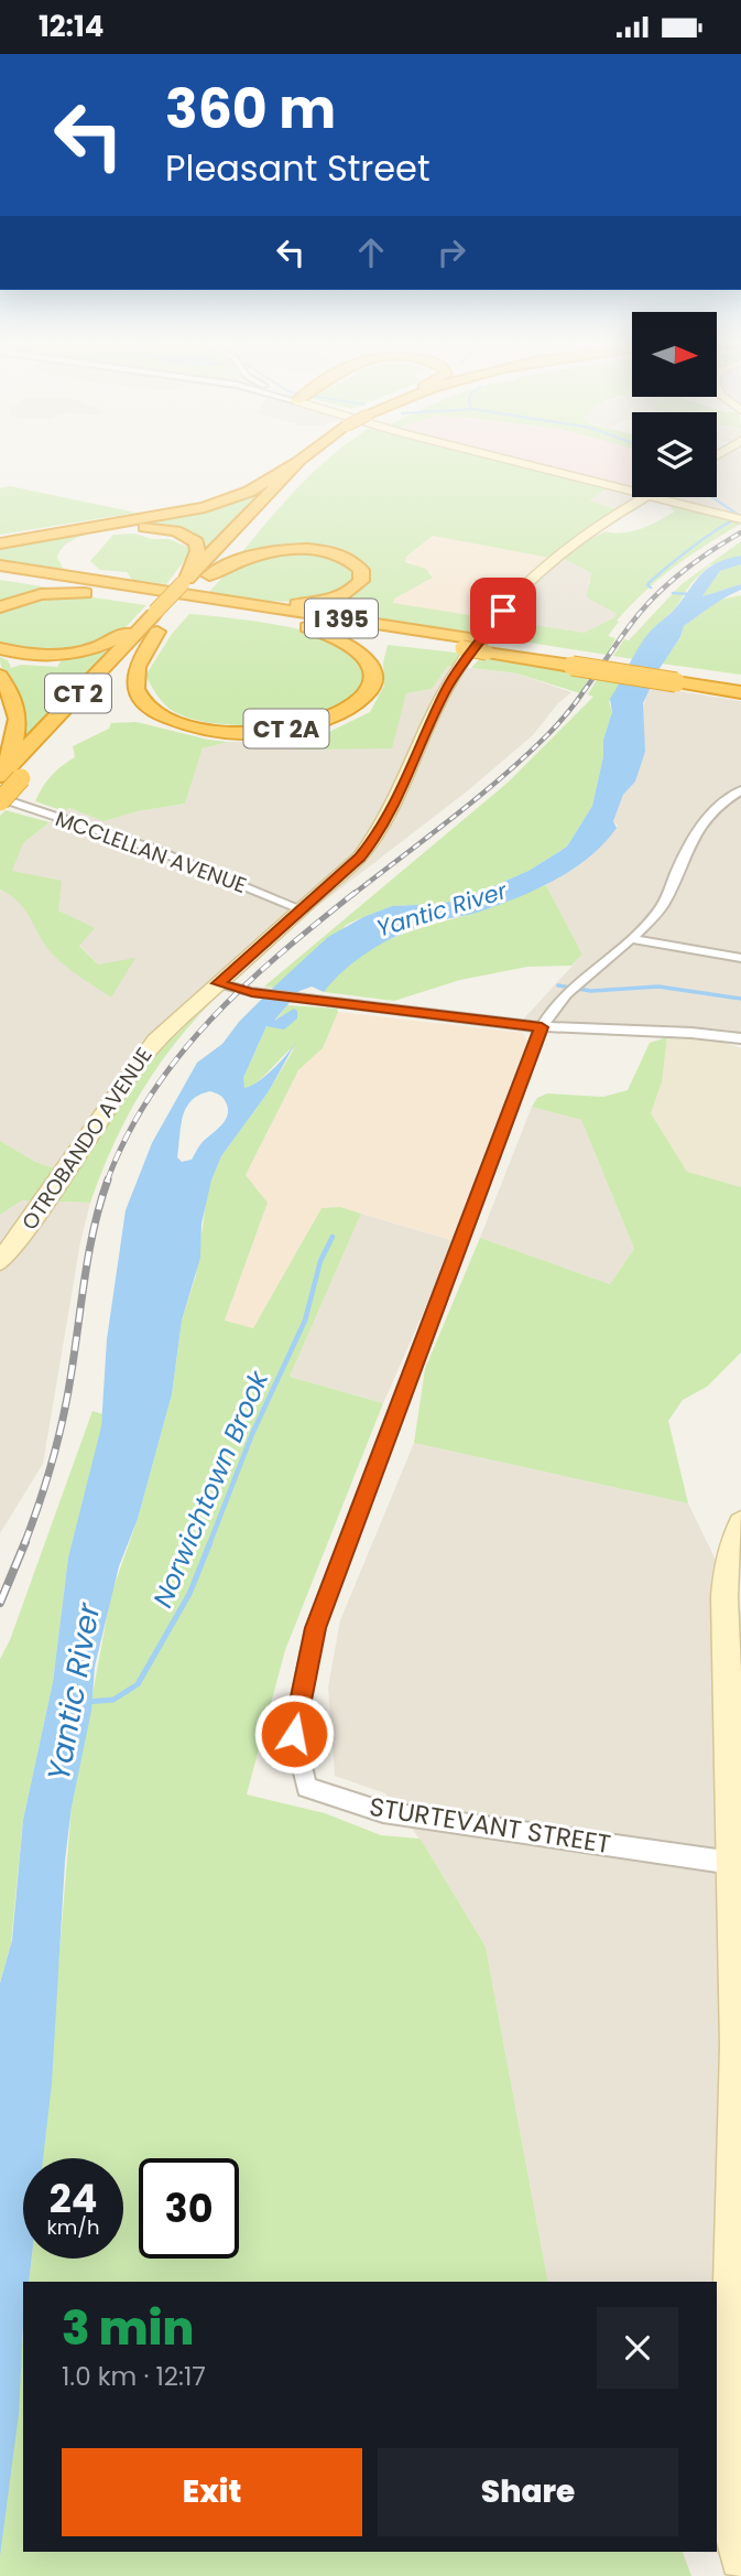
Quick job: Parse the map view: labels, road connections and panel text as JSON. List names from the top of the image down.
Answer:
{
  "streets": {
    "highway": ["I 395", "CT 2", "CT 2A"],
    "street": ["MCCLELLAN AVENUE", "OTROBANDO AVENUE", "STURTEVANT STREET"]
  },
  "crossings": [
    ["I 395", "CT 2"],
    ["I 395", "CT 2A"],
    ["CT 2", "CT 2A"],
    ["CT 2", "MCCLELLAN AVENUE"],
    ["MCCLELLAN AVENUE", "OTROBANDO AVENUE"]
  ],
  "water": ["Yantic River", "Norwichtown Brook"],
  "north": "right",
  "page": {
    "status": "12:14",
    "turn": ["360 m", "Pleasant Street"],
    "speed": "24 km/h",
    "limit": "30",
    "heading": ["3 min", "1.0 km · 12:17"],
    "buttons": ["Exit", "Share"]
  }
}
